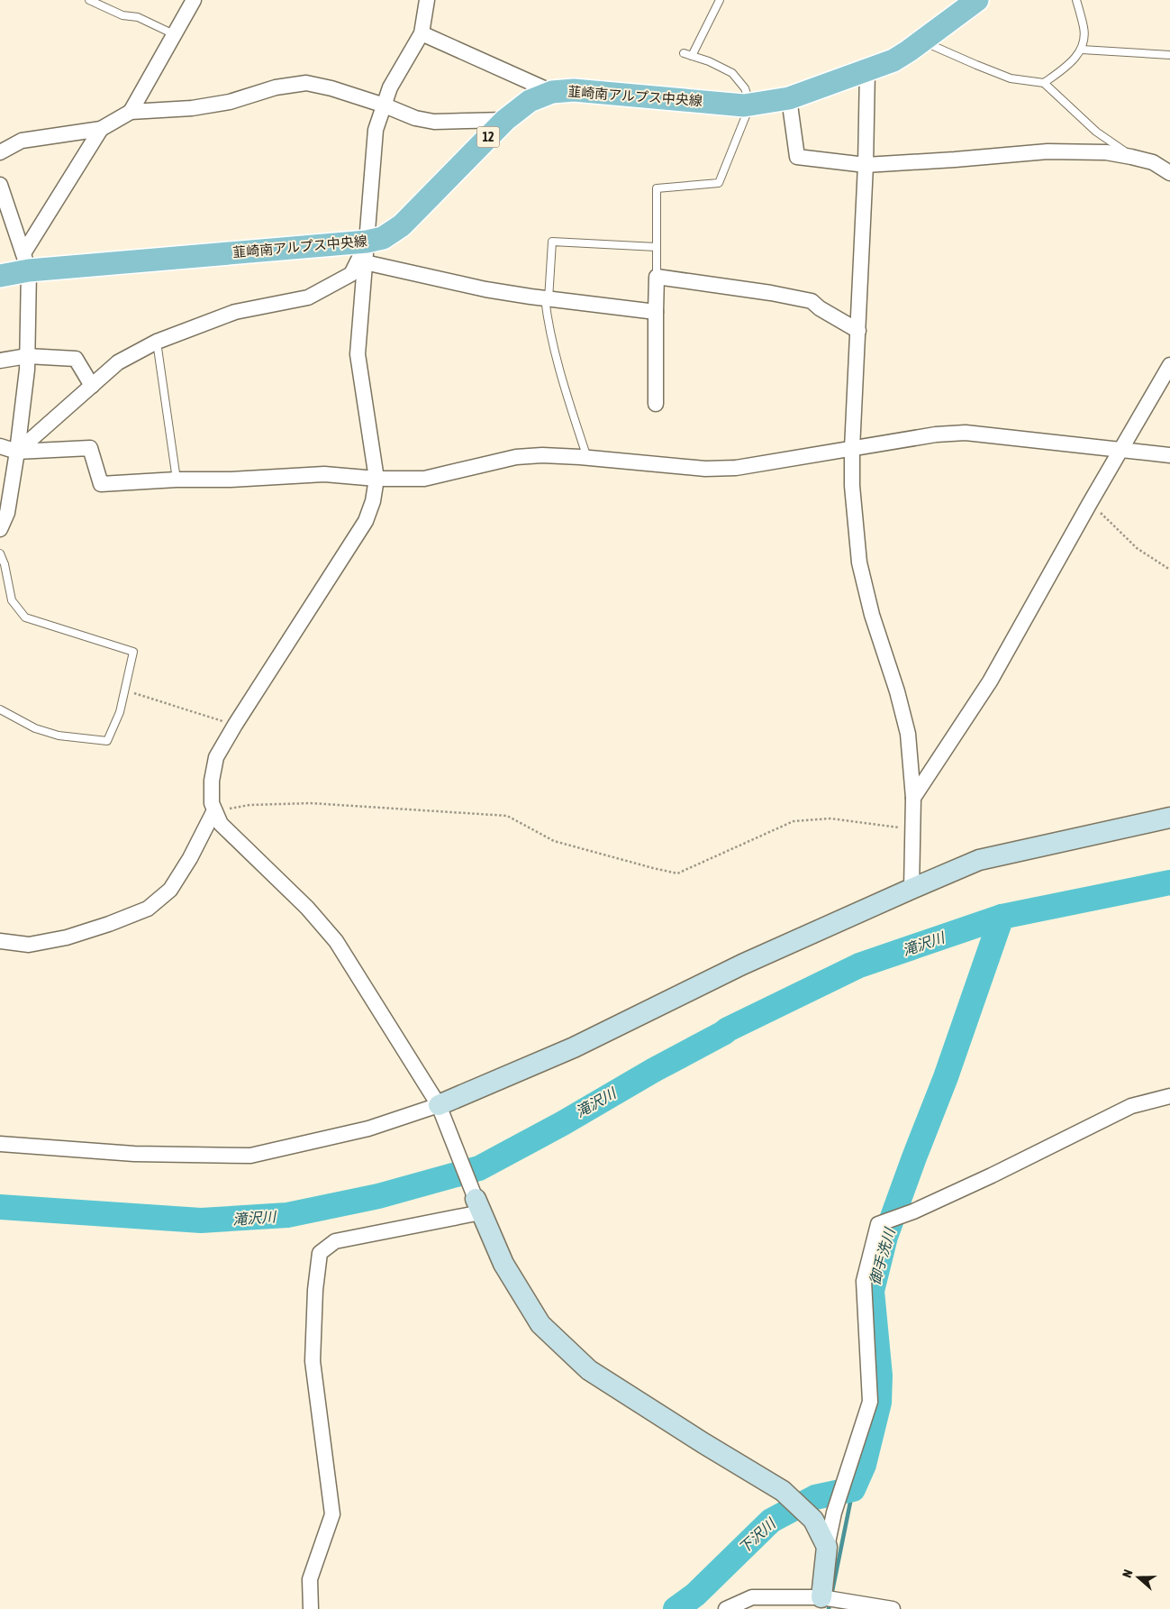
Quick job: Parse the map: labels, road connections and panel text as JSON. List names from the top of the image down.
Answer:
{
  "streets": {
    "main road": ["韮崎南アルプス中央線", "12"]
  },
  "water": ["滝沢川", "御手洗川", "下沢川"],
  "north": "left"
}
